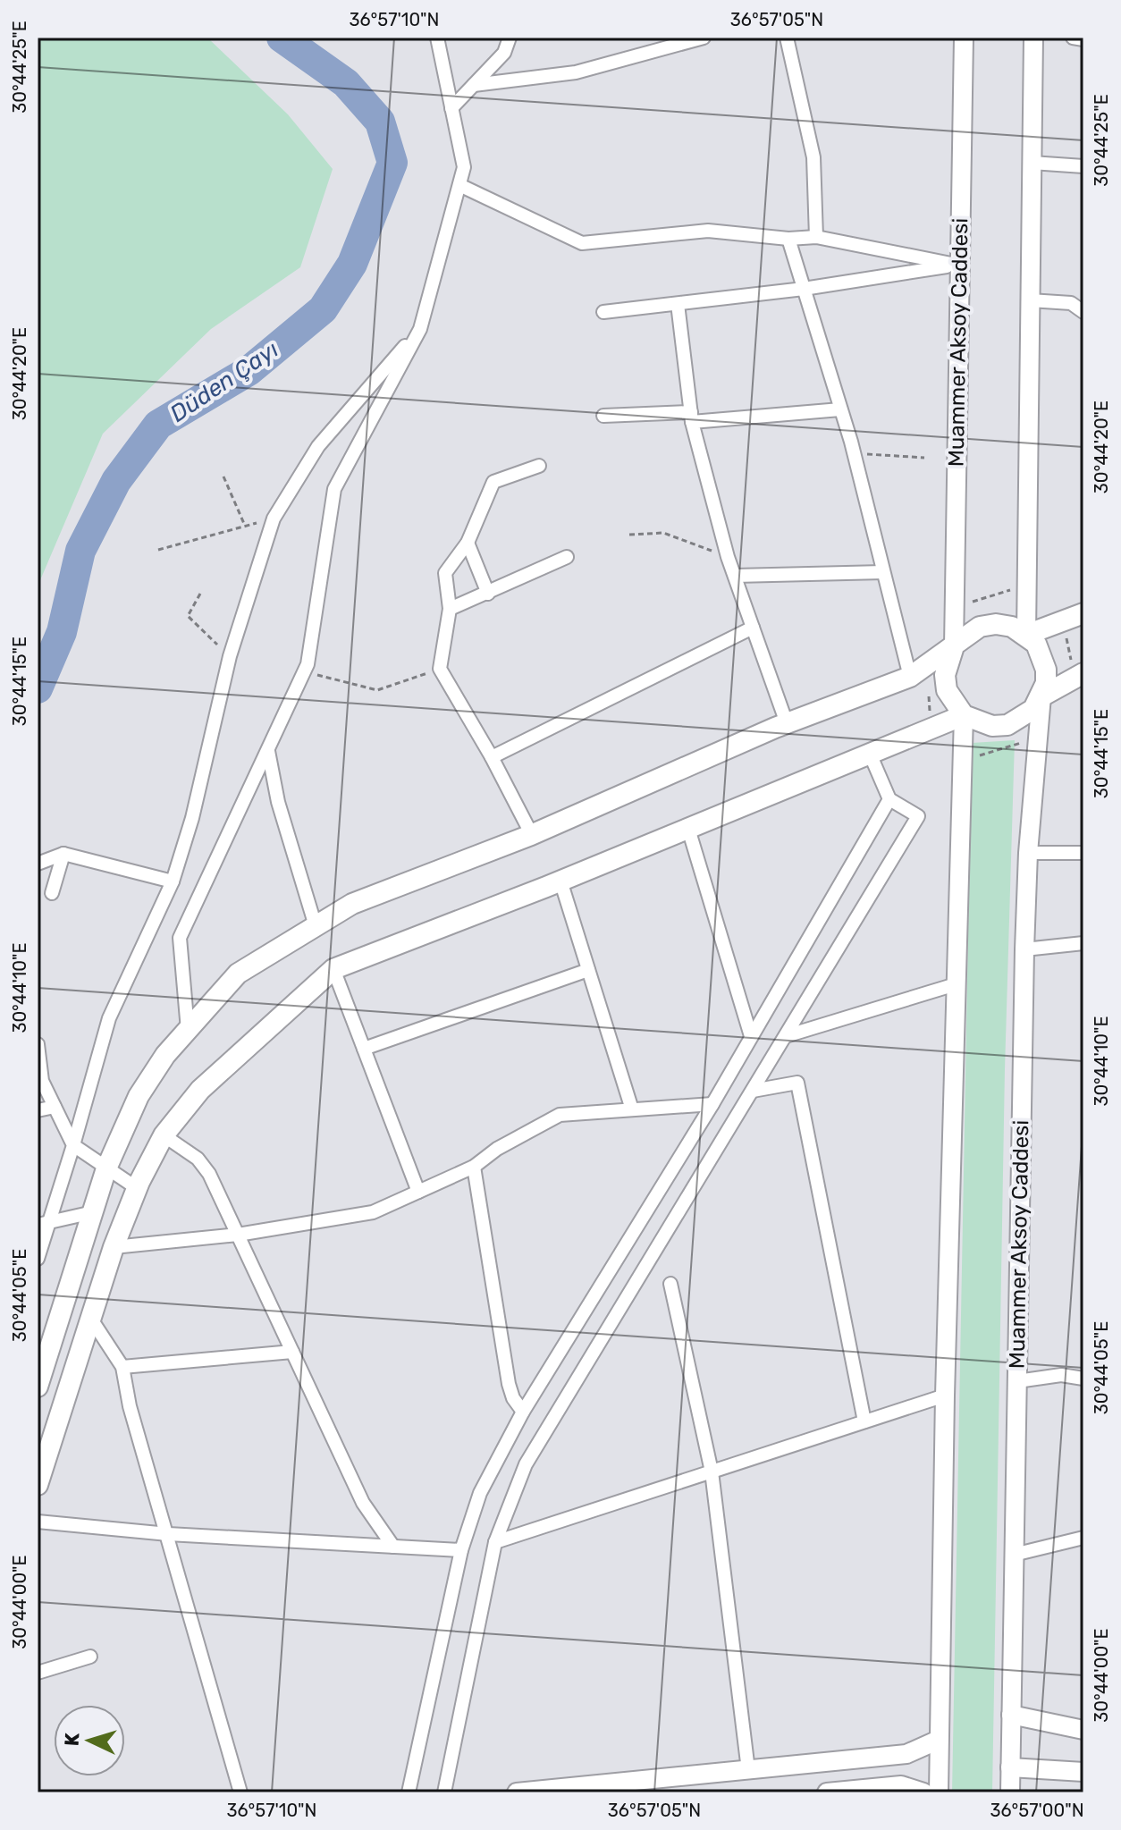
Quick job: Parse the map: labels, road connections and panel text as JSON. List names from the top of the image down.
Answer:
{
  "streets": {
    "main road": ["Muammer Aksoy Caddesi"]
  },
  "water": ["Düden Çayı"],
  "north": "left",
  "coordinates": [
    "36°57'10\"N",
    "36°57'05\"N",
    "30°44'25\"E",
    "30°44'20\"E",
    "30°44'15\"E",
    "30°44'10\"E",
    "30°44'05\"E",
    "30°44'00\"E",
    "36°57'00\"N"
  ]
}
